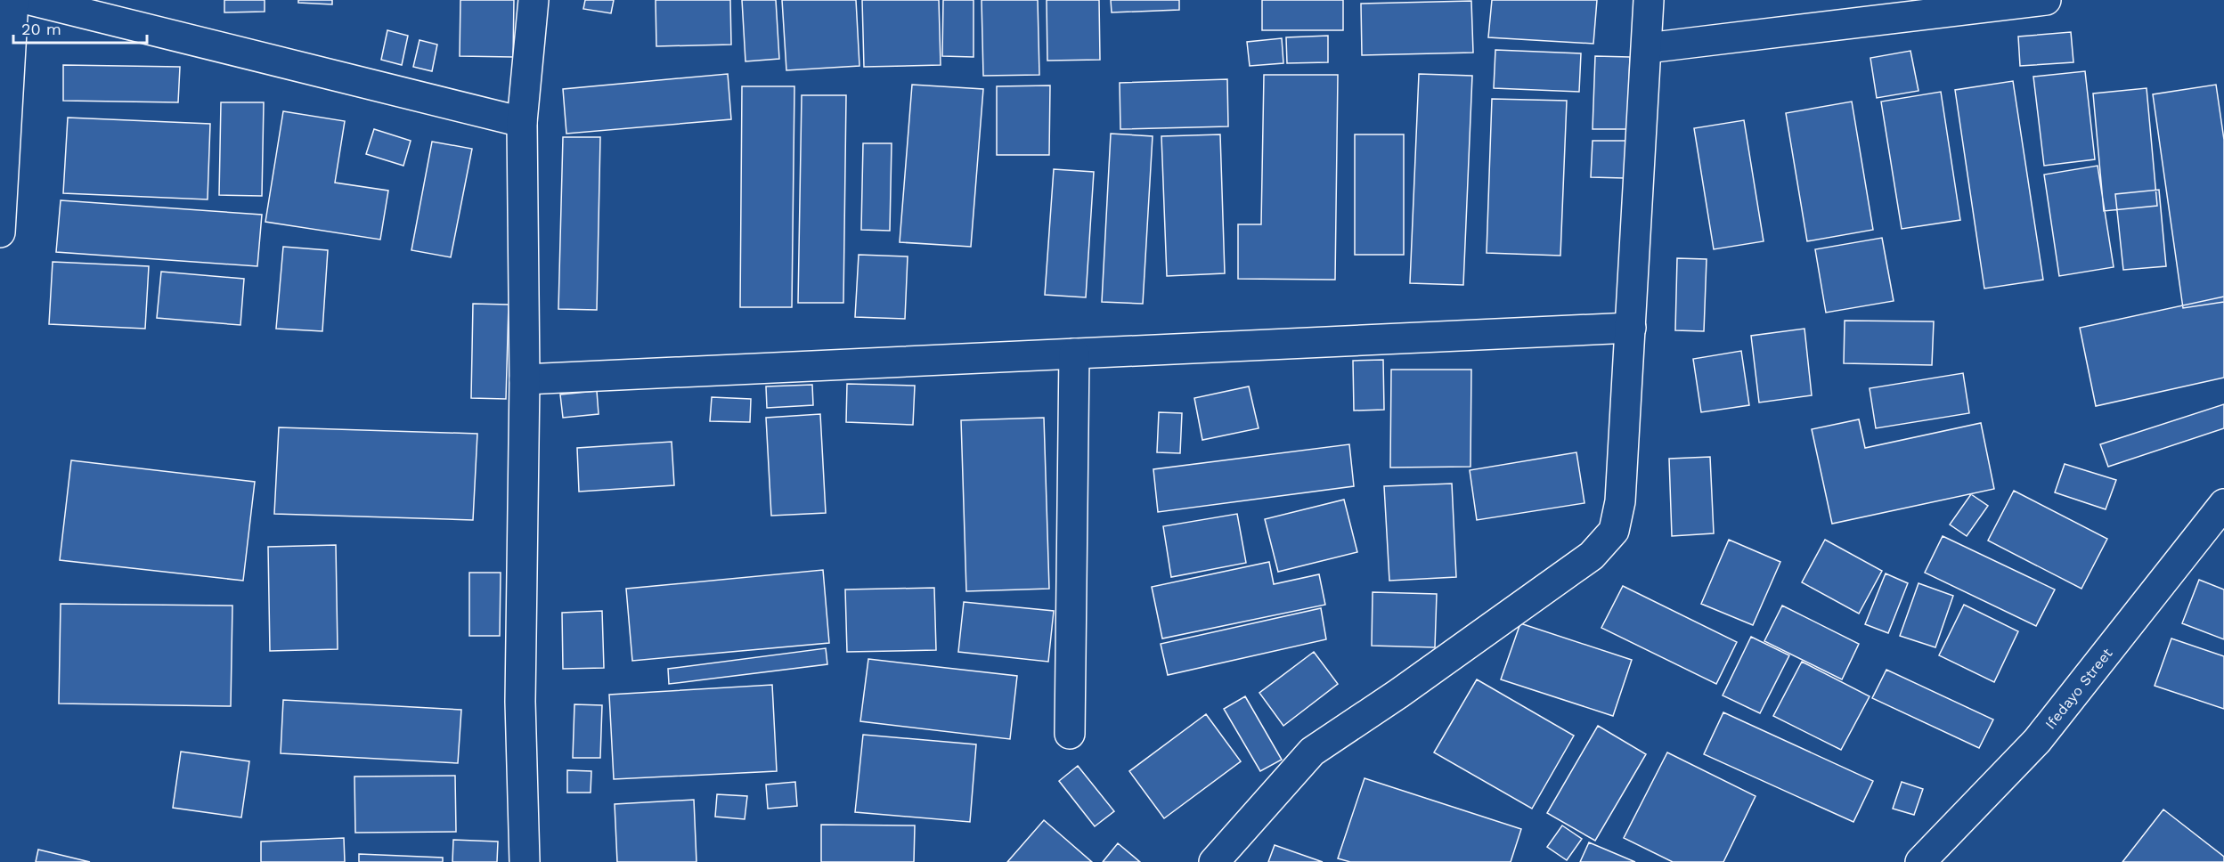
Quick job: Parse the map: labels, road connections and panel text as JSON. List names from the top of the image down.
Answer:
{
  "streets": {
    "street": ["Ifedayo Street"]
  },
  "scale_bar": "20 m"
}
